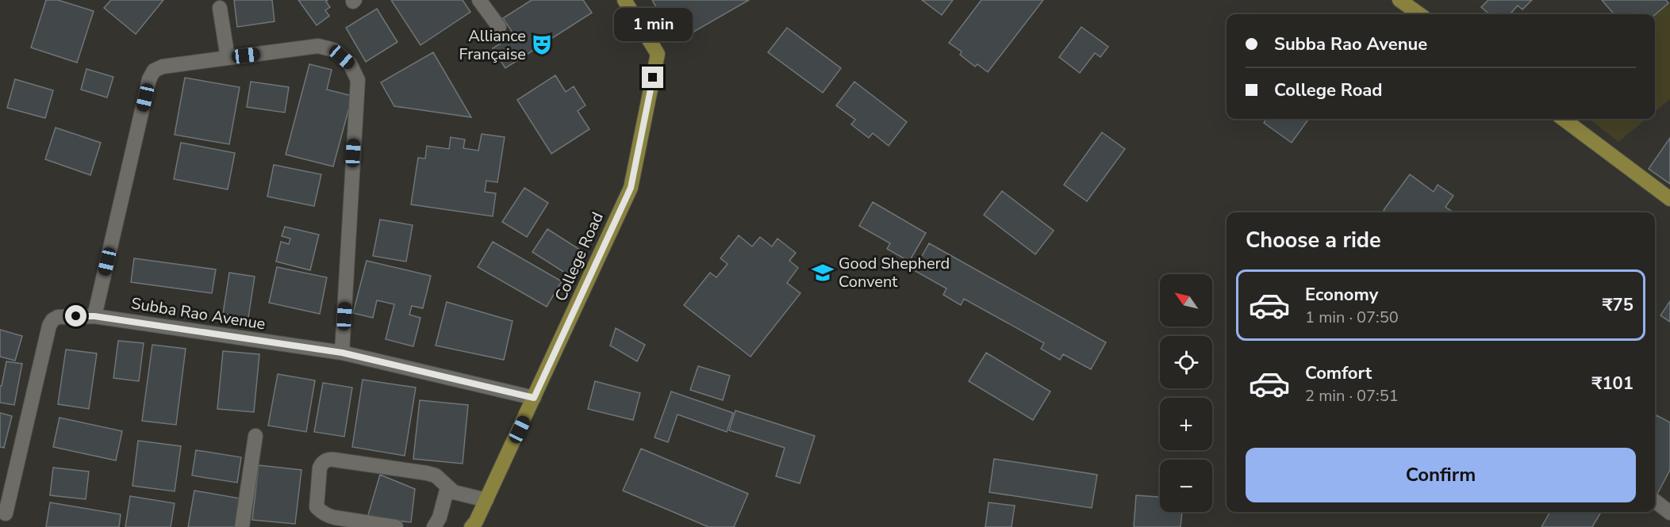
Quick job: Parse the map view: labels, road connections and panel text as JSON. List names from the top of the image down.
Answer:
{
  "streets": {
    "main road": ["College Road"],
    "street": ["Subba Rao Avenue"]
  },
  "crossings": [
    ["College Road", "Subba Rao Avenue"]
  ],
  "places": {
    "theatre": ["Alliance Française"],
    "school or university": ["Good Shepherd Convent"]
  },
  "north": "top left",
  "page": {
    "bubble": "1 min",
    "banner": ["Subba Rao Avenue", "College Road"],
    "heading": "Choose a ride",
    "list": [
      {
        "name": "Economy",
        "note": "1 min · 07:50",
        "value": "₹75"
      },
      {
        "name": "Comfort",
        "note": "2 min · 07:51",
        "value": "₹101"
      }
    ],
    "map_buttons": ["+", "−"],
    "buttons": "Confirm"
  }
}
